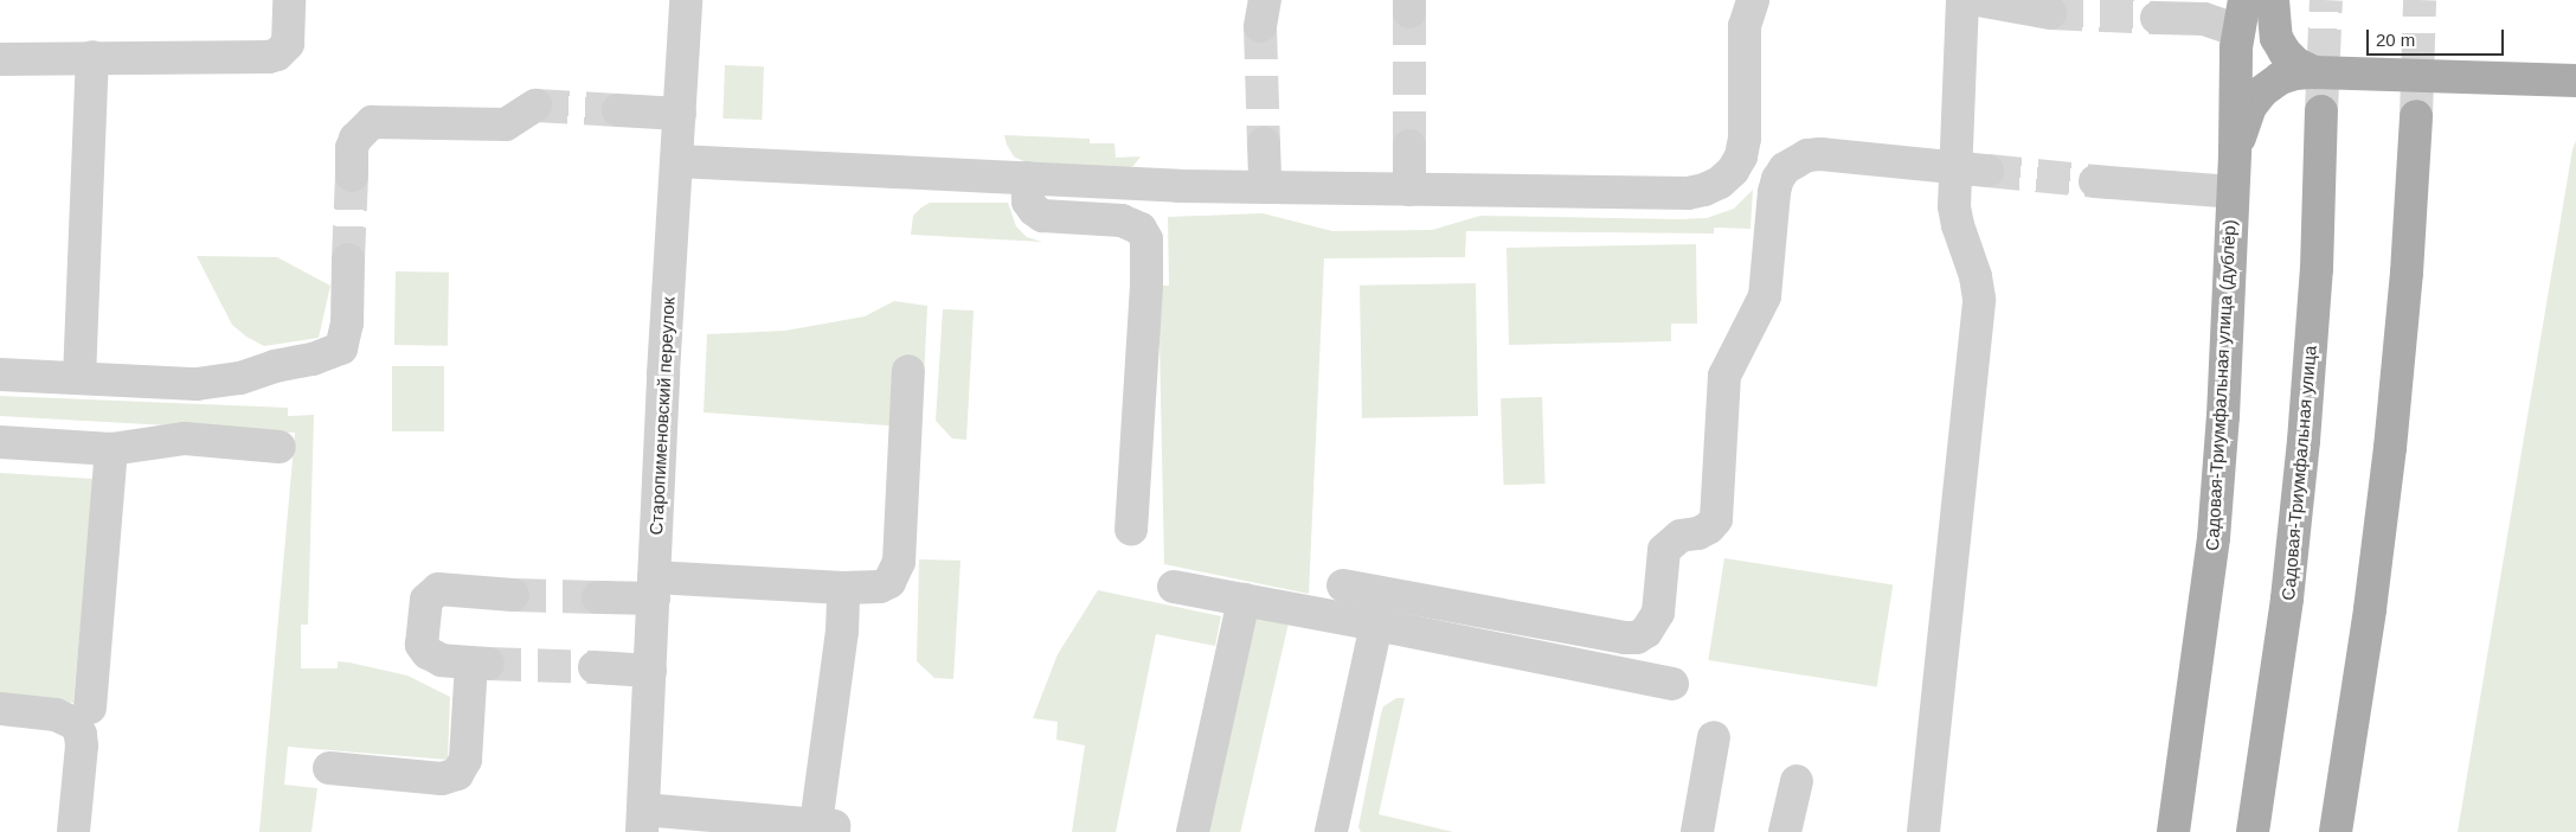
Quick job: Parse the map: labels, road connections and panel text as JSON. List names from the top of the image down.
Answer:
{
  "streets": {
    "main road": ["Садовая-Триумфальная улица (дублёр)", "Садовая-Триумфальная улица"],
    "street": ["Старопименовский переулок"]
  },
  "scale_bar": "20 m"
}
